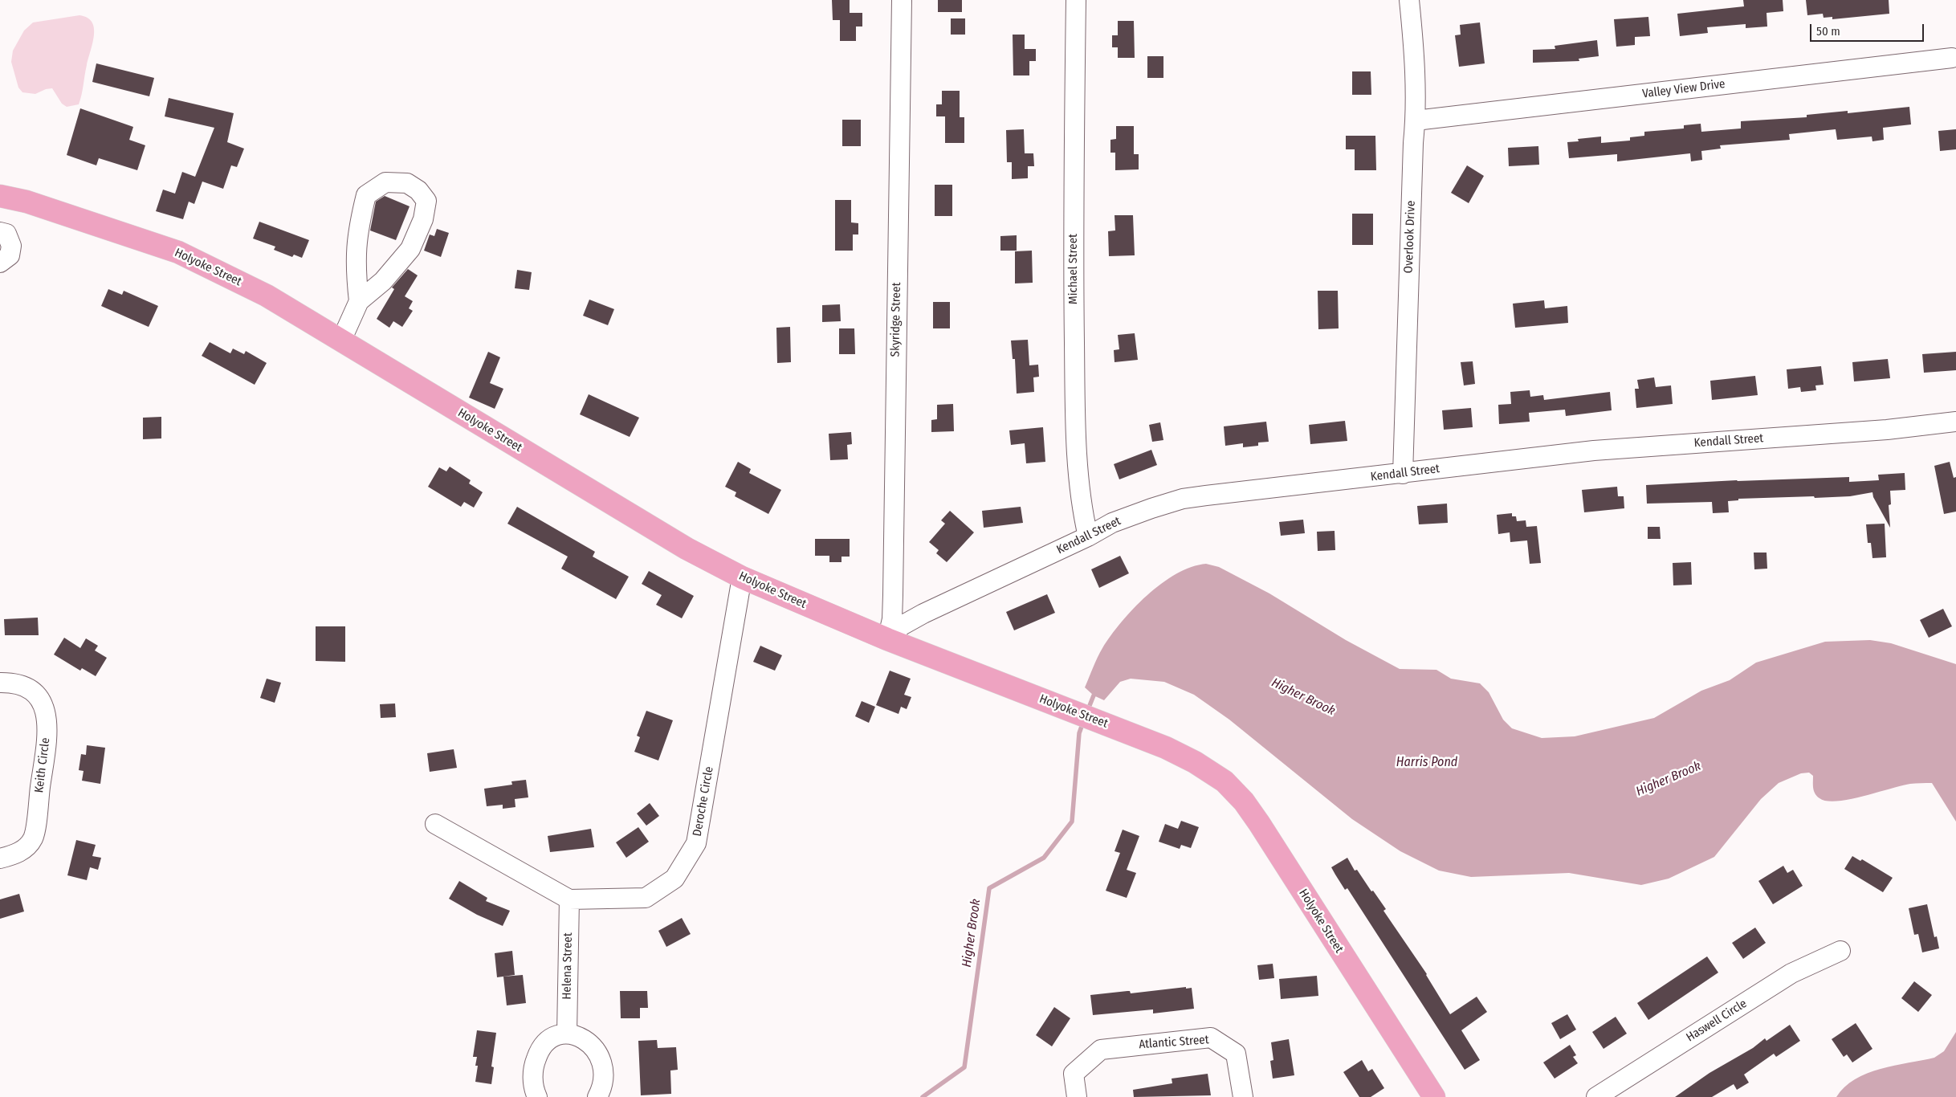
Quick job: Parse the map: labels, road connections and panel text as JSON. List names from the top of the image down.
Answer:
{
  "streets": {
    "main road": ["Holyoke Street"],
    "street": [
      "Valley View Drive",
      "Overlook Drive",
      "Michael Street",
      "Skyridge Street",
      "Kendall Street",
      "Keith Circle",
      "Deroche Circle",
      "Helena Street",
      "Haswell Circle",
      "Atlantic Street"
    ]
  },
  "crossings": [
    ["Valley View Drive", "Overlook Drive"],
    ["Overlook Drive", "Kendall Street"],
    ["Holyoke Street", "Skyridge Street"],
    ["Holyoke Street", "Kendall Street"],
    ["Holyoke Street", "Deroche Circle"],
    ["Michael Street", "Kendall Street"],
    ["Skyridge Street", "Kendall Street"],
    ["Deroche Circle", "Helena Street"]
  ],
  "water": ["Higher Brook", "Harris Pond"],
  "scale_bar": "50 m"
}
